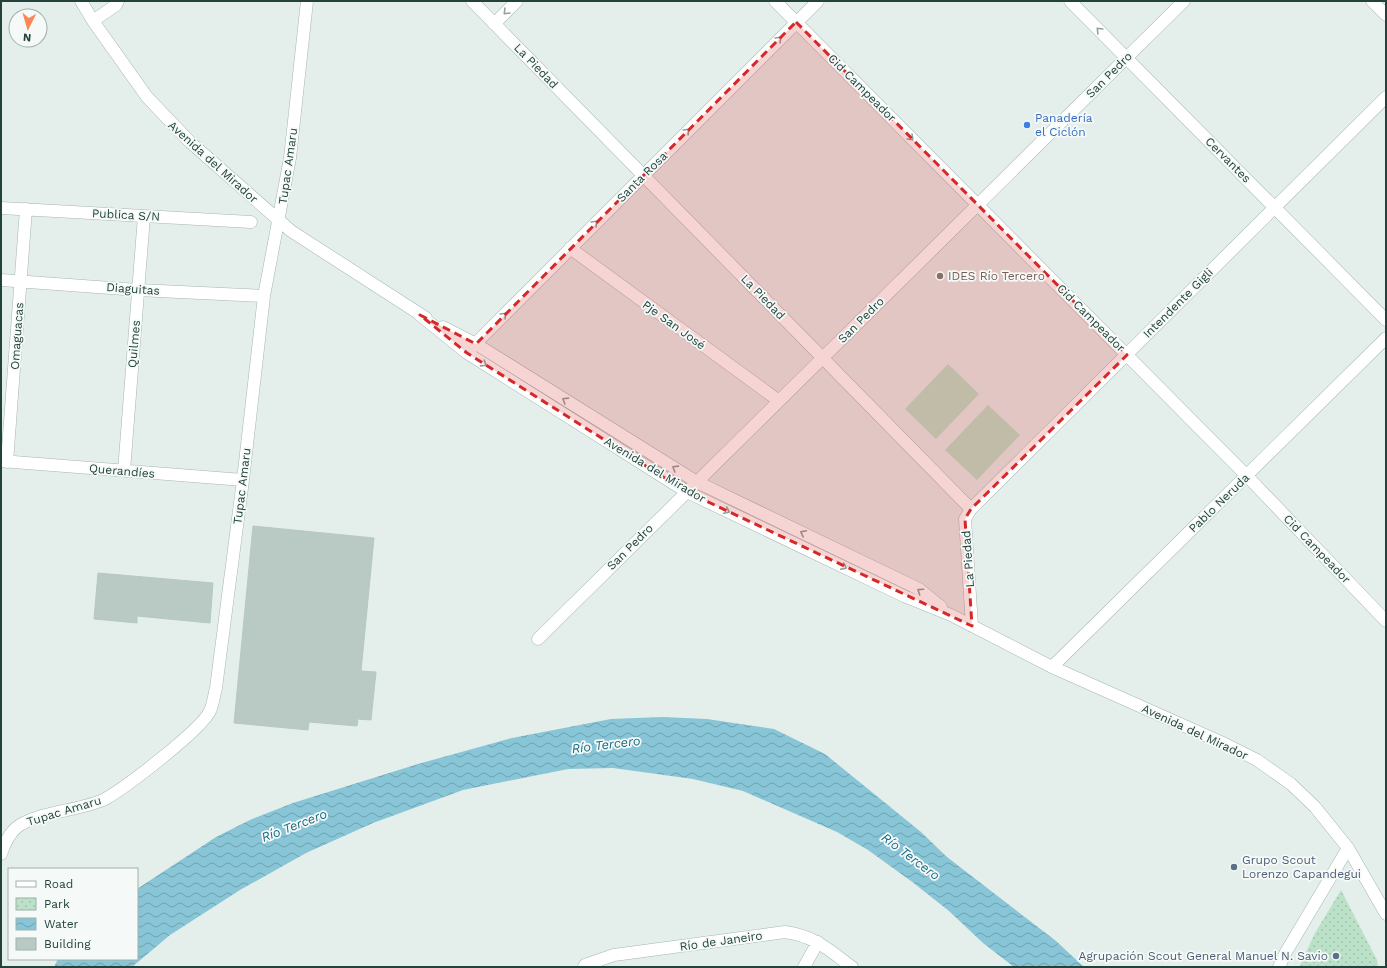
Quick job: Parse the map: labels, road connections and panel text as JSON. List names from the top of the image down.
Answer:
{
  "streets": {
    "street": [
      "La Piedad",
      "San Pedro",
      "Cid Campeador",
      "Cervantes",
      "Avenida del Mirador",
      "Tupac Amaru",
      "Santa Rosa",
      "Publica S/N",
      "Diaguitas",
      "Intendente Gigli",
      "Pje San José",
      "Omaguacas",
      "Quilmes",
      "Querandíes",
      "Pablo Neruda",
      "Río de Janeiro"
    ]
  },
  "crossings": [
    ["La Piedad", "San Pedro"],
    ["La Piedad", "Avenida del Mirador"],
    ["La Piedad", "Santa Rosa"],
    ["La Piedad", "Intendente Gigli"],
    ["San Pedro", "Cid Campeador"],
    ["San Pedro", "Cervantes"],
    ["San Pedro", "Avenida del Mirador"],
    ["San Pedro", "Pje San José"],
    ["Cid Campeador", "Santa Rosa"],
    ["Cid Campeador", "Intendente Gigli"],
    ["Cid Campeador", "Pablo Neruda"],
    ["Cervantes", "Intendente Gigli"],
    ["Avenida del Mirador", "Tupac Amaru"],
    ["Avenida del Mirador", "Santa Rosa"],
    ["Avenida del Mirador", "Pablo Neruda"],
    ["Tupac Amaru", "Diaguitas"],
    ["Tupac Amaru", "Querandíes"],
    ["Santa Rosa", "Pje San José"],
    ["Publica S/N", "Omaguacas"],
    ["Publica S/N", "Quilmes"],
    ["Diaguitas", "Omaguacas"],
    ["Diaguitas", "Quilmes"],
    ["Omaguacas", "Querandíes"],
    ["Quilmes", "Querandíes"]
  ],
  "one_way": ["Santa Rosa"],
  "water": ["Río Tercero"],
  "places": [
    "Panadería el Ciclón",
    "IDES Río Tercero",
    "Grupo Scout Lorenzo Capandegui",
    "Agrupación Scout General Manuel N. Savio"
  ],
  "legend": [
    "Road",
    "Park",
    "Water",
    "Building"
  ],
  "north": "bottom"
}
